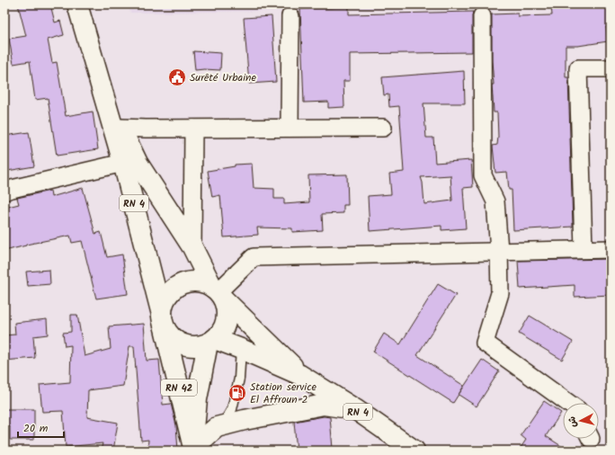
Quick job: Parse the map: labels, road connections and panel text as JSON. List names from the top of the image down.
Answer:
{
  "streets": {
    "main road": ["RN 4", "RN 42"]
  },
  "crossings": [
    ["RN 4", "RN 42"]
  ],
  "places": {
    "public building": ["Surêté Urbaine"],
    "fuel station": ["Station service El Affroun 2"]
  },
  "scale_bar": "20 m",
  "north": "left"
}
